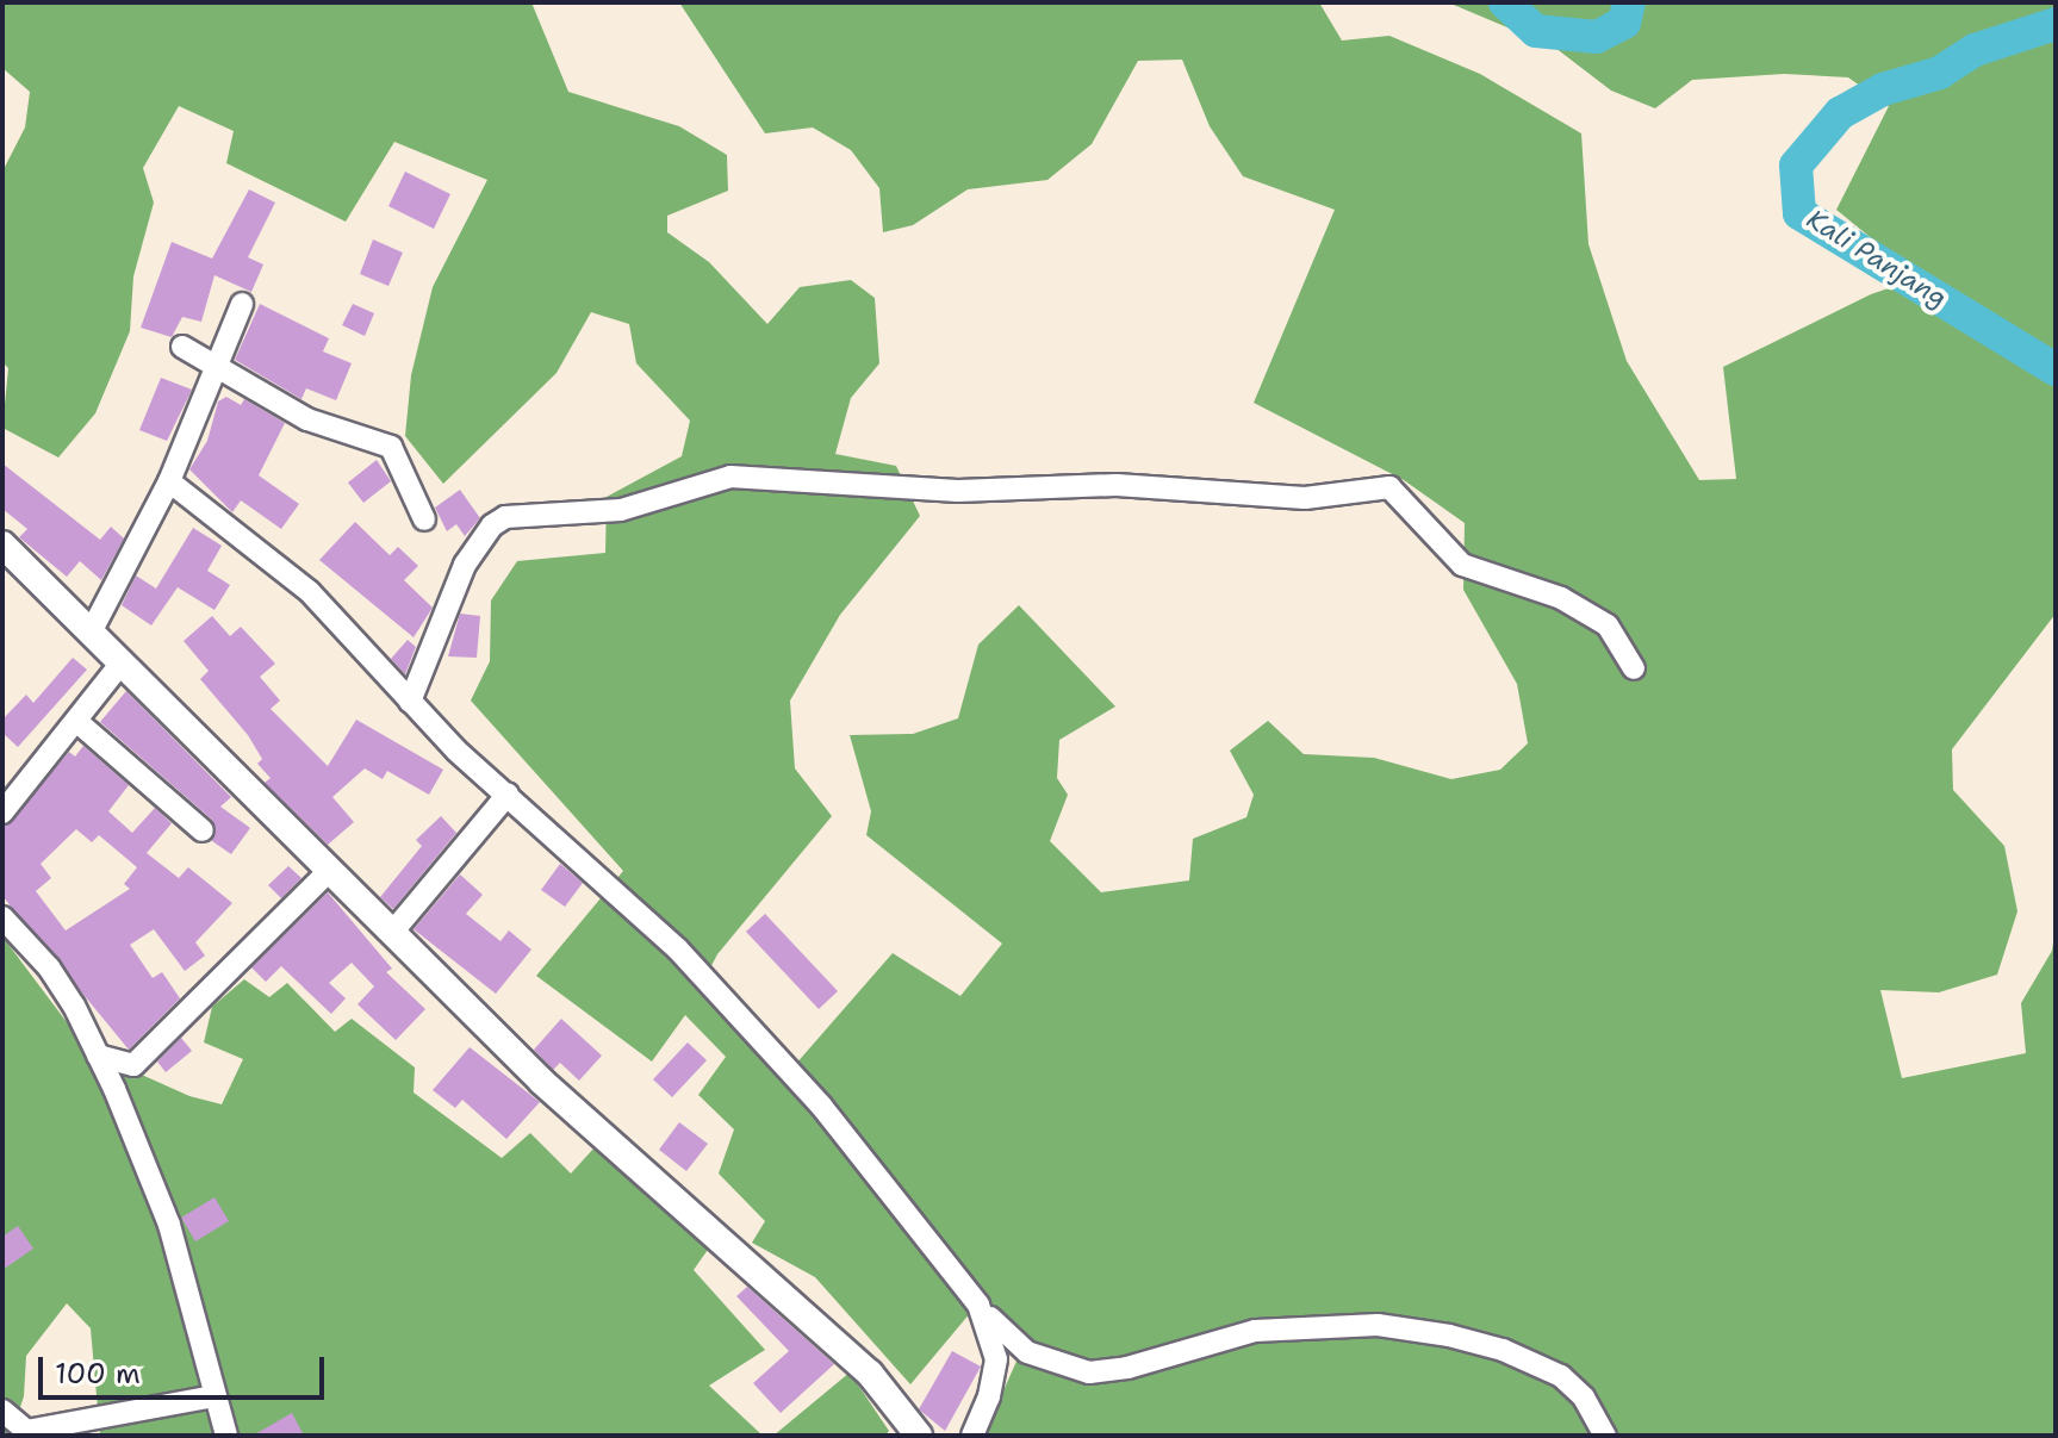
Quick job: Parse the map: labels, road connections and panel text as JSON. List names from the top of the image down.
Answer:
{
  "water": ["Kali Panjang"],
  "scale_bar": "100 m"
}
